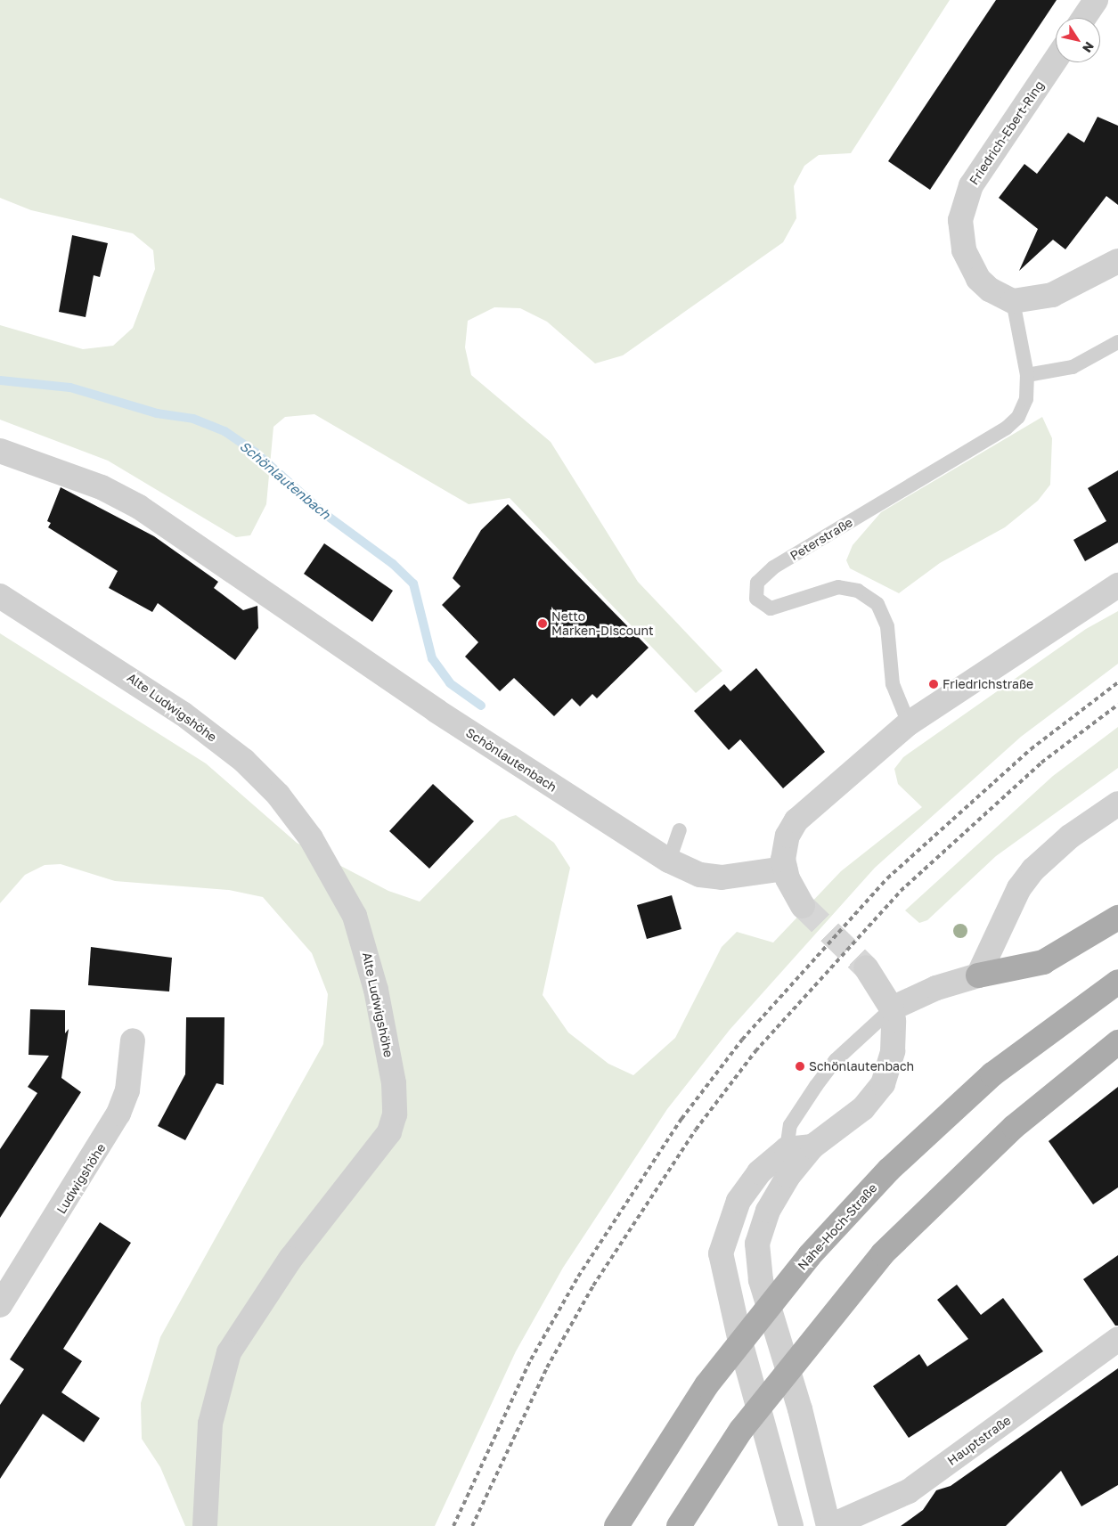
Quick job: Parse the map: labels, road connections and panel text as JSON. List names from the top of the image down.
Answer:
{
  "streets": {
    "main road": ["Nahe-Hoch-Straße"],
    "street": [
      "Friedrich-Ebert-Ring",
      "Alte Ludwigshöhe",
      "Schönlautenbach",
      "Ludwigshöhe",
      "Hauptstraße"
    ],
    "lane": ["Peterstraße"]
  },
  "crossings": [
    ["Friedrich-Ebert-Ring", "Peterstraße"],
    ["Nahe-Hoch-Straße", "Hauptstraße"]
  ],
  "water": ["Schönlautenbach"],
  "places": ["Netto Marken-Discount", "Friedrichstraße", "Schönlautenbach"],
  "north": "bottom right"
}
